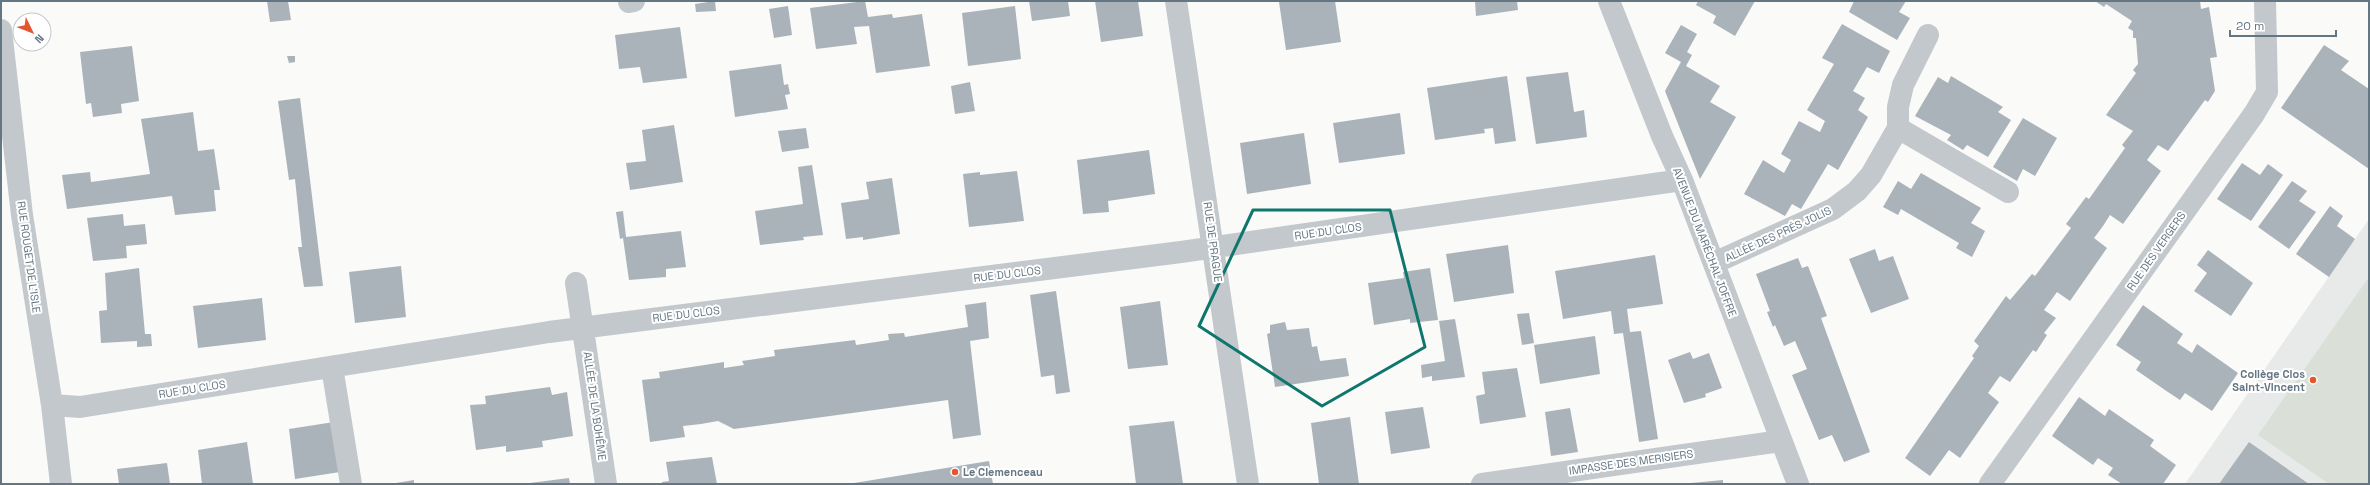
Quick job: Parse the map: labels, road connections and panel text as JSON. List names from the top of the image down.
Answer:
{
  "streets": {
    "street": [
      "RUE DU CLOS",
      "ALLÉE DES PRÉS JOLIS",
      "RUE DE PRAGUE",
      "AVENUE DU MARÉCHAL JOFFRE",
      "RUE DES VERGERS",
      "RUE ROUGET DE L'ISLE",
      "ALLÉE DE LA BOHÊME",
      "IMPASSE DES MERISIERS"
    ]
  },
  "crossings": [
    ["RUE DU CLOS", "RUE DE PRAGUE"],
    ["RUE DU CLOS", "AVENUE DU MARÉCHAL JOFFRE"],
    ["RUE DU CLOS", "RUE ROUGET DE L'ISLE"],
    ["RUE DU CLOS", "ALLÉE DE LA BOHÊME"],
    ["ALLÉE DES PRÉS JOLIS", "AVENUE DU MARÉCHAL JOFFRE"],
    ["AVENUE DU MARÉCHAL JOFFRE", "IMPASSE DES MERISIERS"]
  ],
  "places": ["Collège Clos Saint-Vincent", "Le Clemenceau"],
  "scale_bar": "20 m",
  "north": "bottom right"
}
